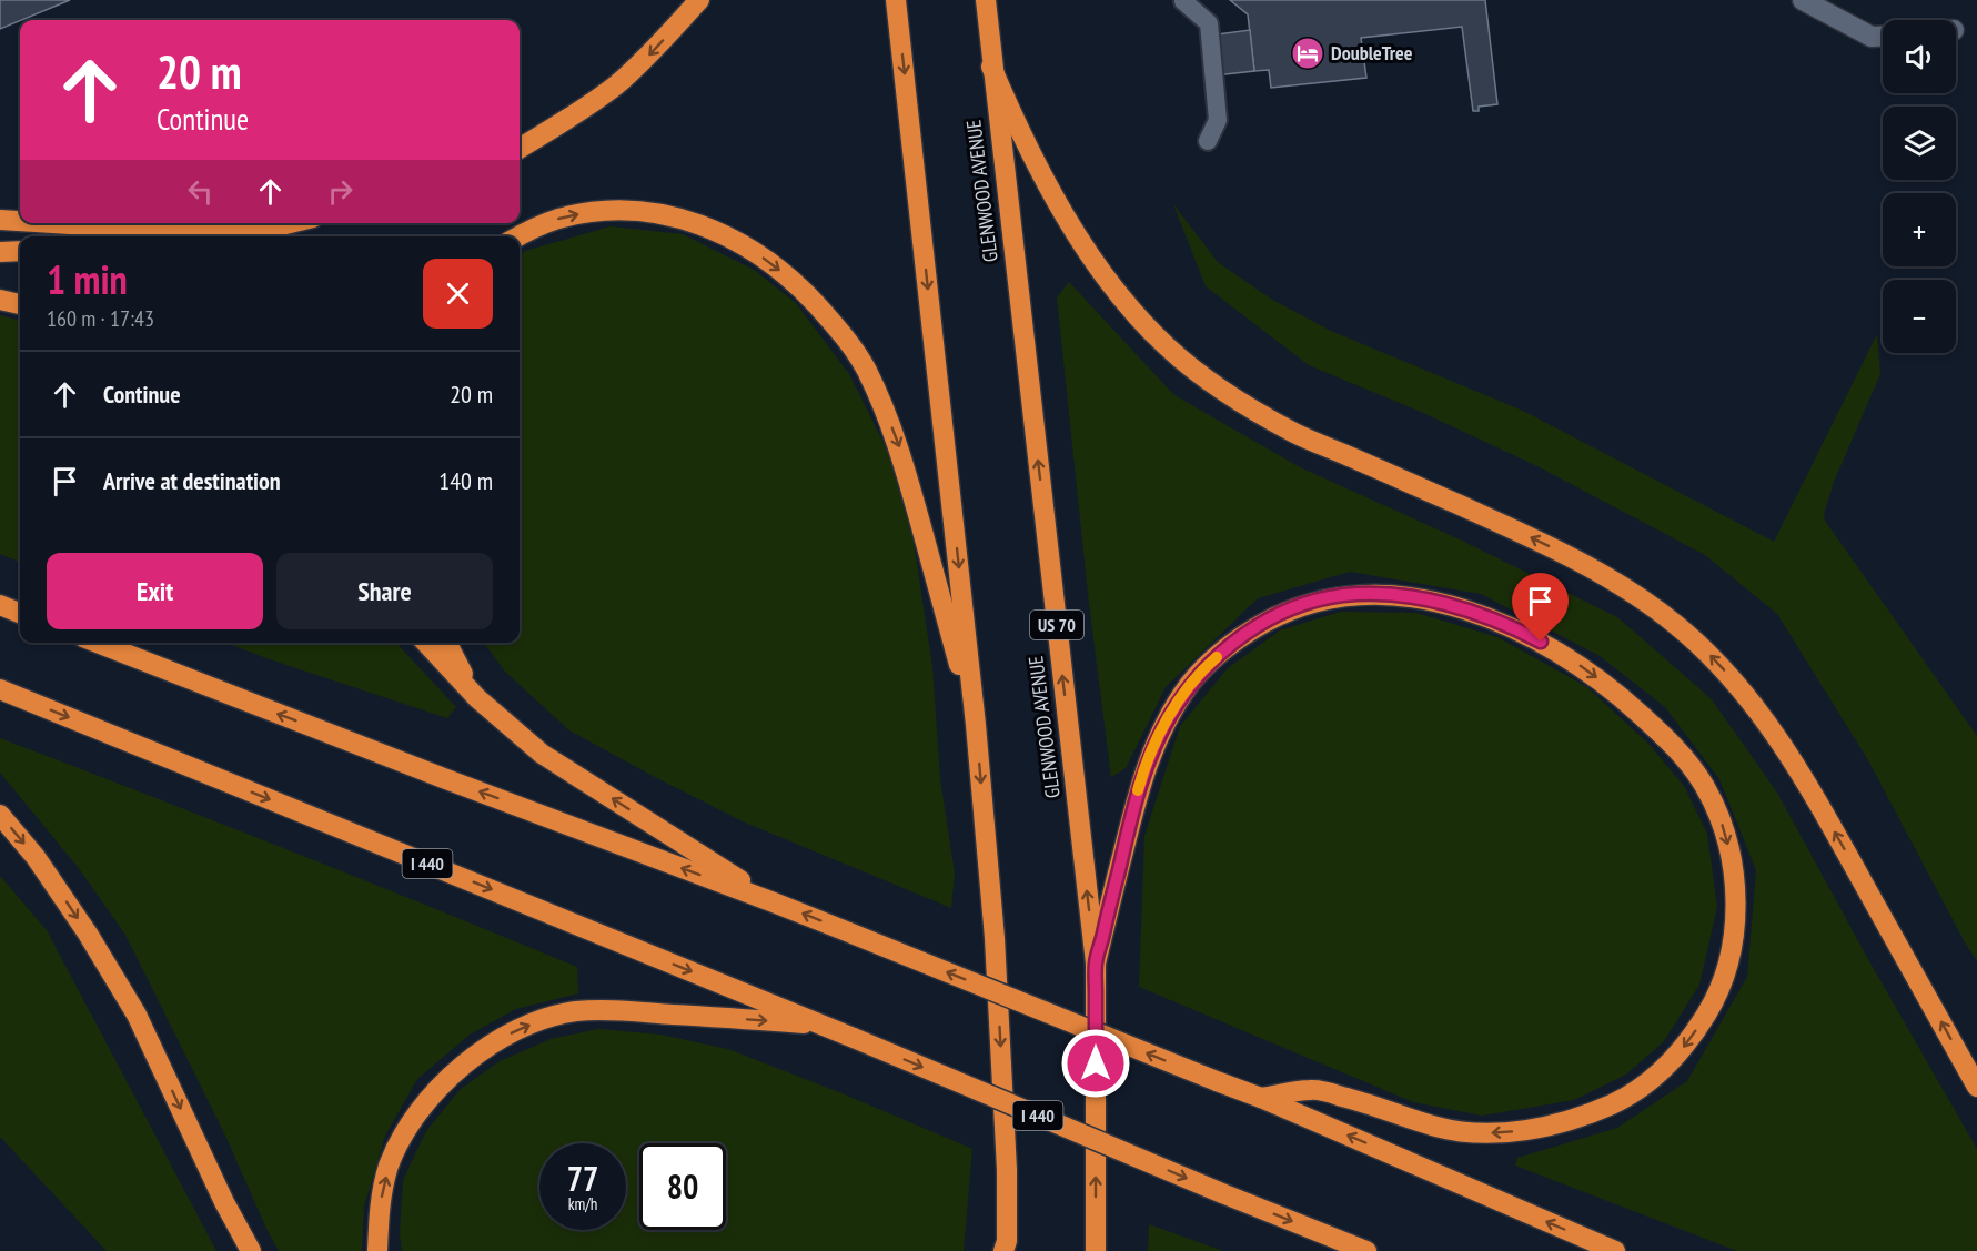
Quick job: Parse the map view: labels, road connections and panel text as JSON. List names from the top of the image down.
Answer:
{
  "streets": {
    "highway": ["GLENWOOD AVENUE", "US 70", "I 440"]
  },
  "places": {
    "hotel": ["DoubleTree"]
  },
  "page": {
    "map_buttons": ["+", "−"],
    "turn": ["20 m", "Continue"],
    "heading": ["1 min", "160 m · 17:43"],
    "list": [
      {
        "name": "Continue",
        "value": "20 m"
      },
      {
        "name": "Arrive at destination",
        "value": "140 m"
      }
    ],
    "buttons": ["Exit", "Share"],
    "speed": "77 km/h",
    "limit": "80"
  }
}
